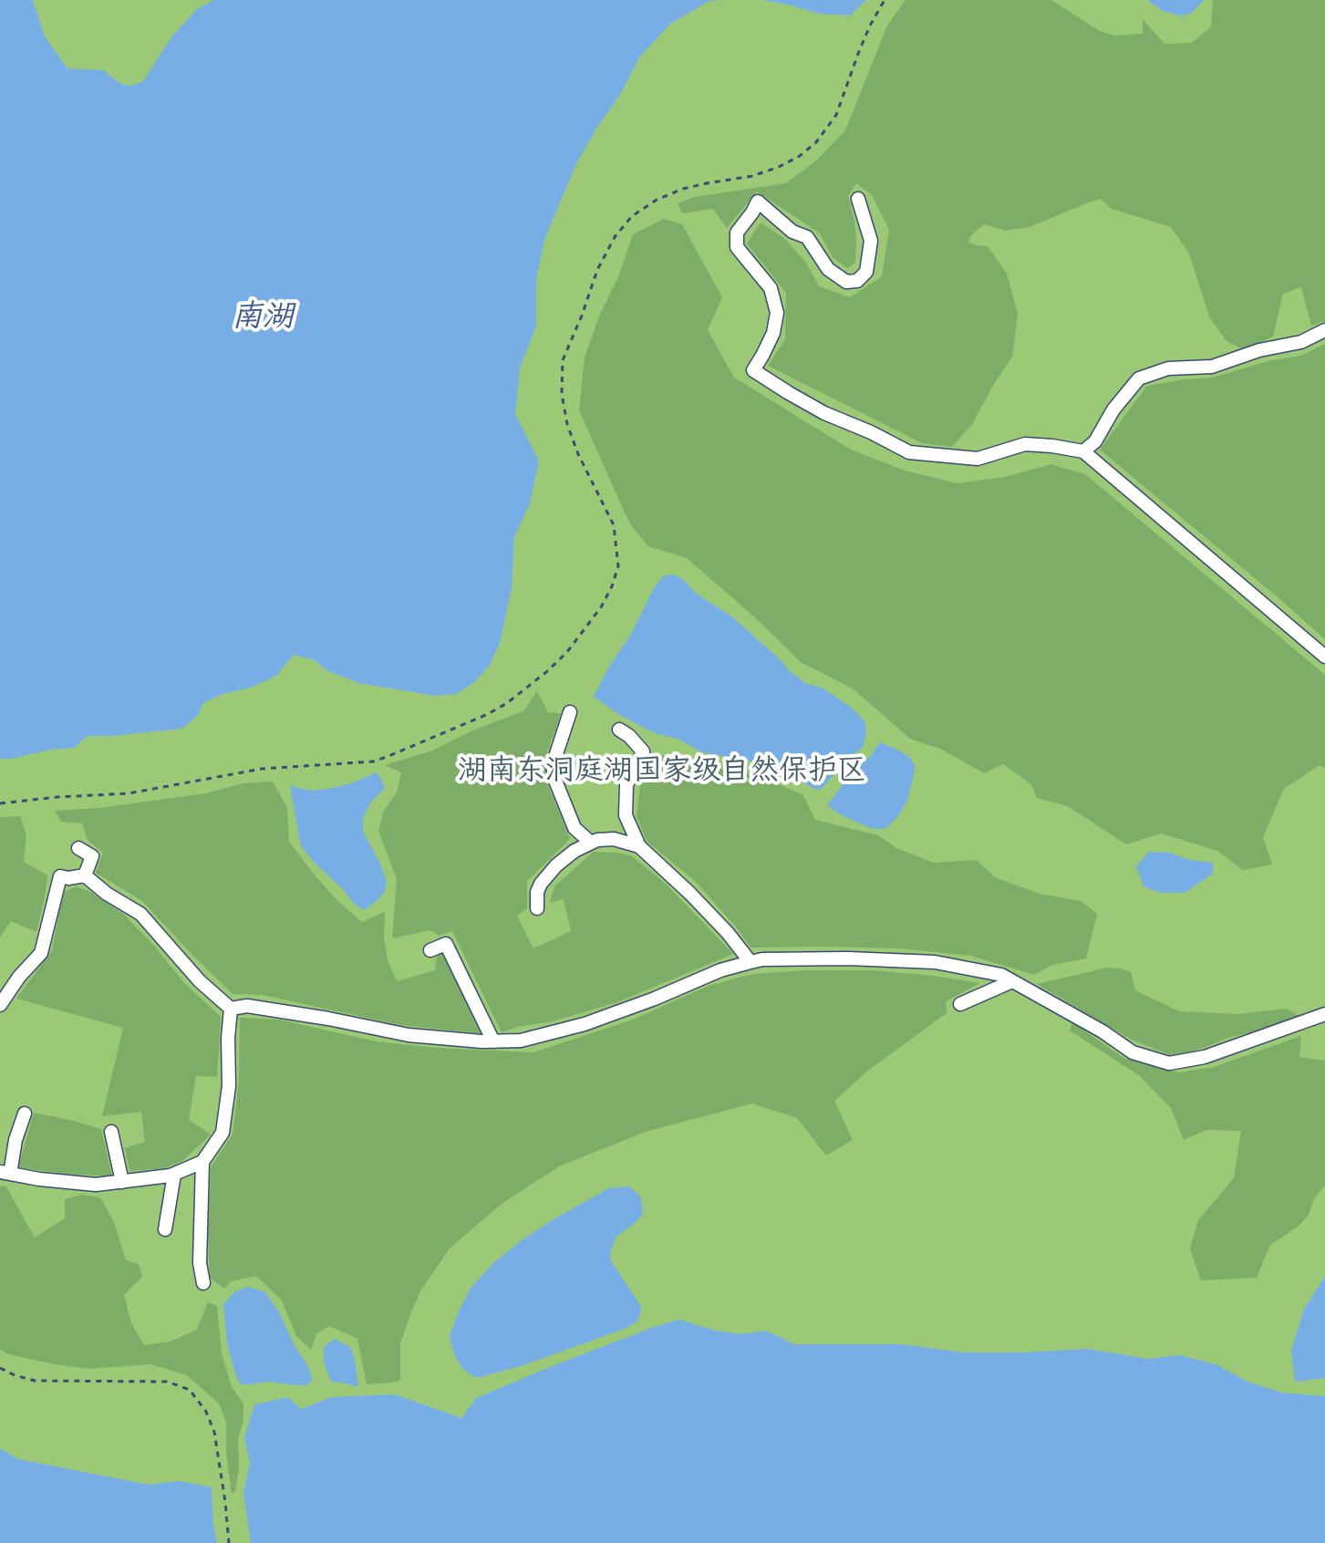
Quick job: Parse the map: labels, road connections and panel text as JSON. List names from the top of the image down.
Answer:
{
  "water": ["南湖"],
  "parks": ["湖南东洞庭湖国家级自然保护区"]
}
